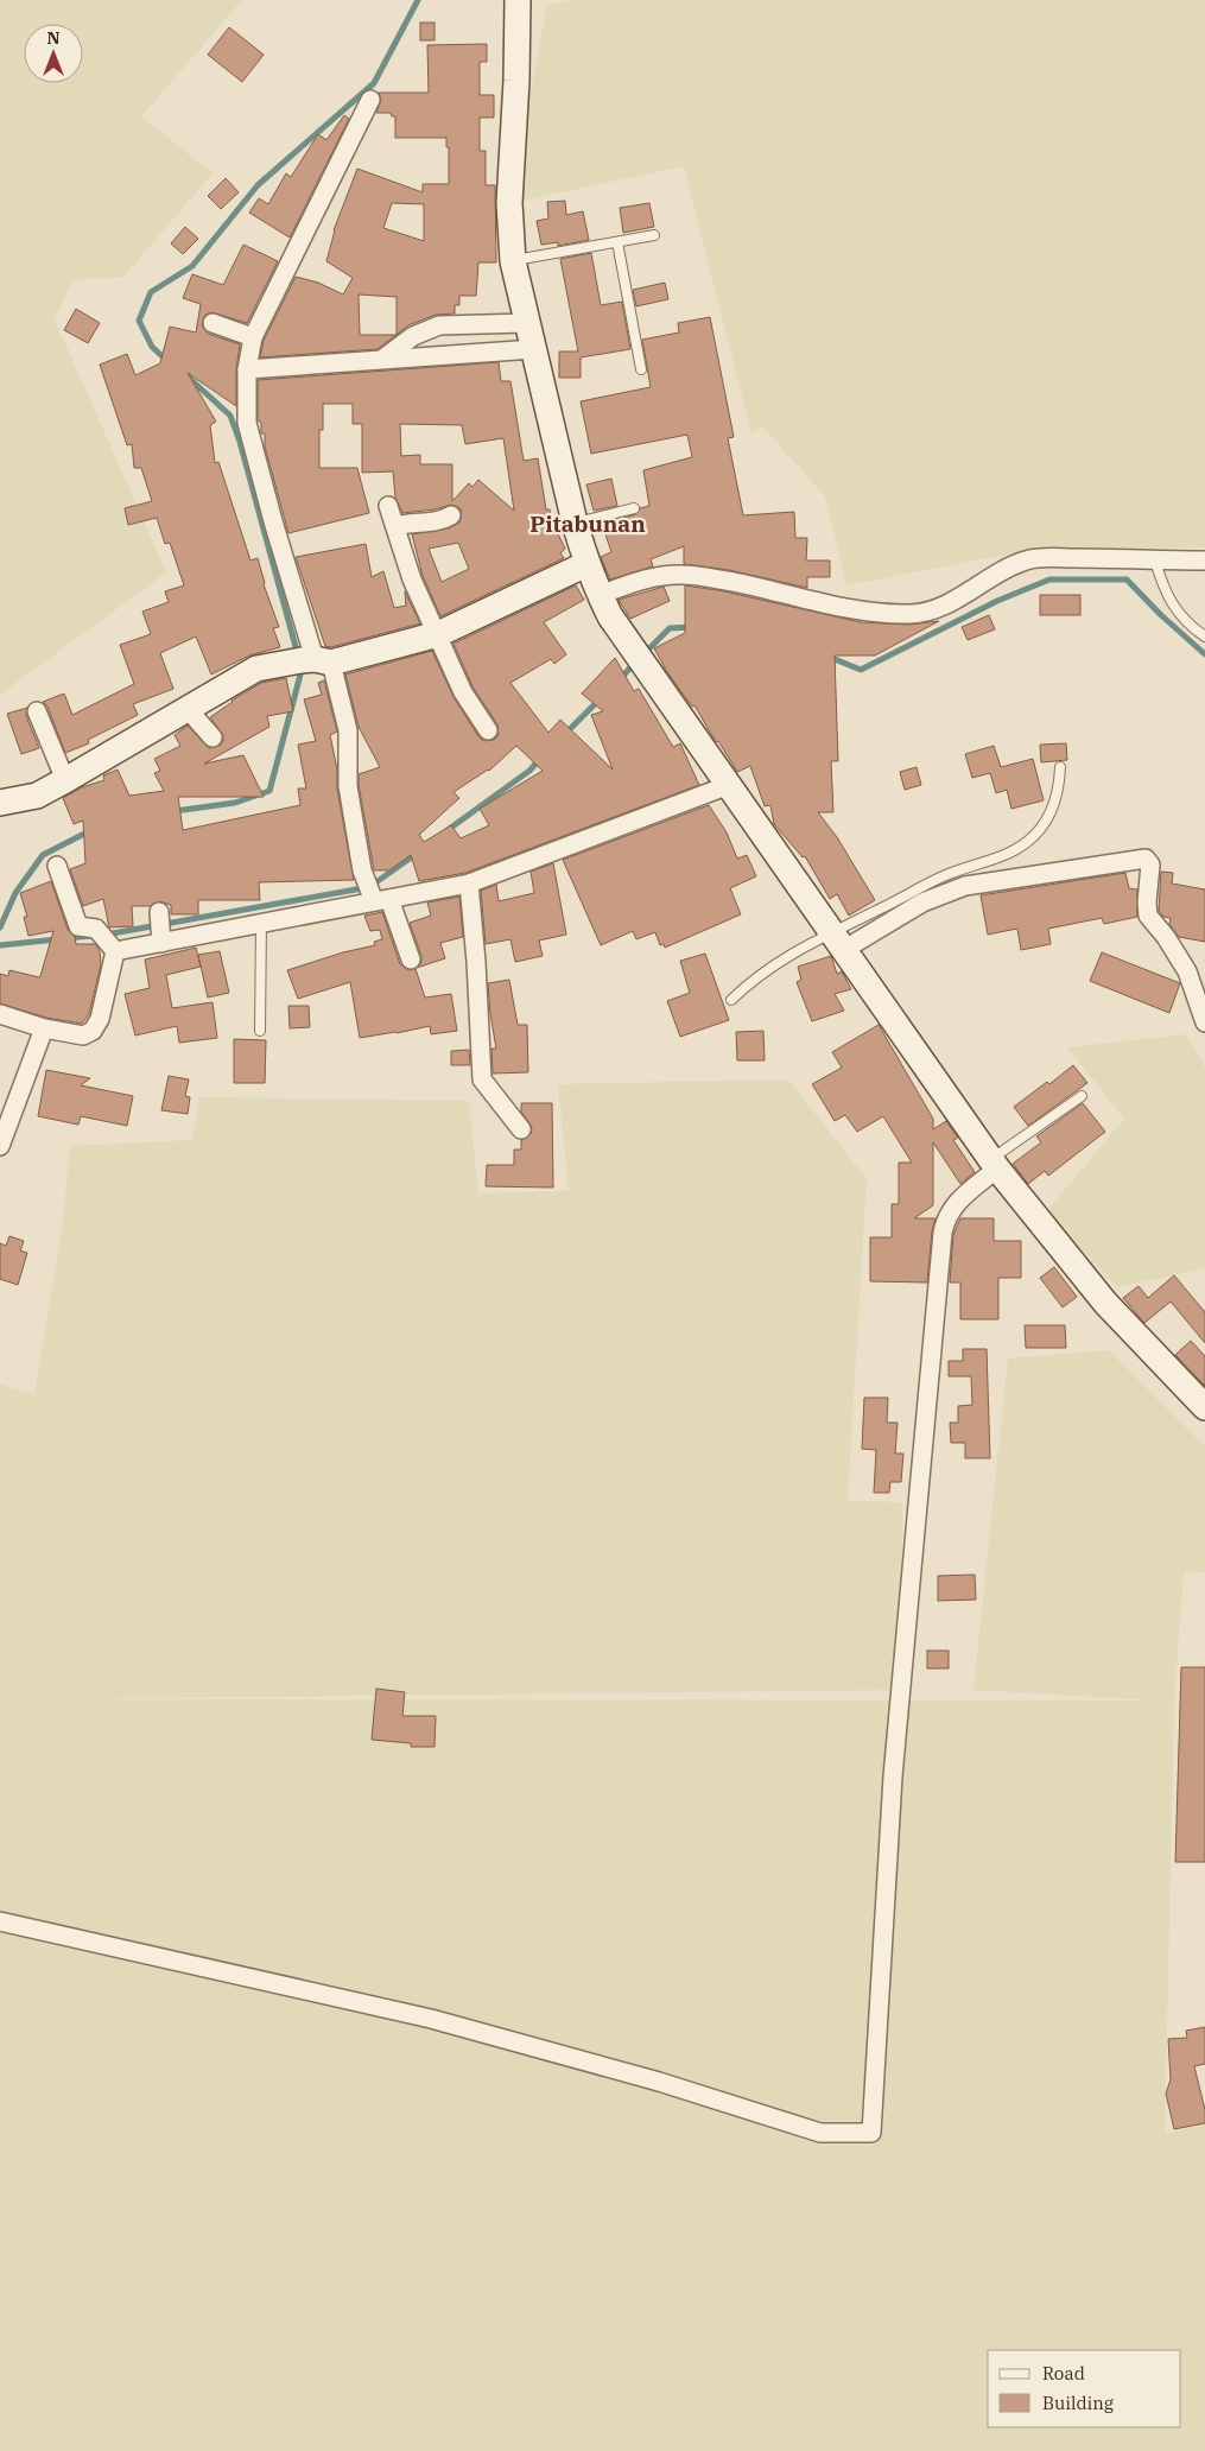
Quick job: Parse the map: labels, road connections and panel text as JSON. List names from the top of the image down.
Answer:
{
  "districts": ["Pitabunan"],
  "legend": ["Road", "Building"],
  "north": "top"
}
